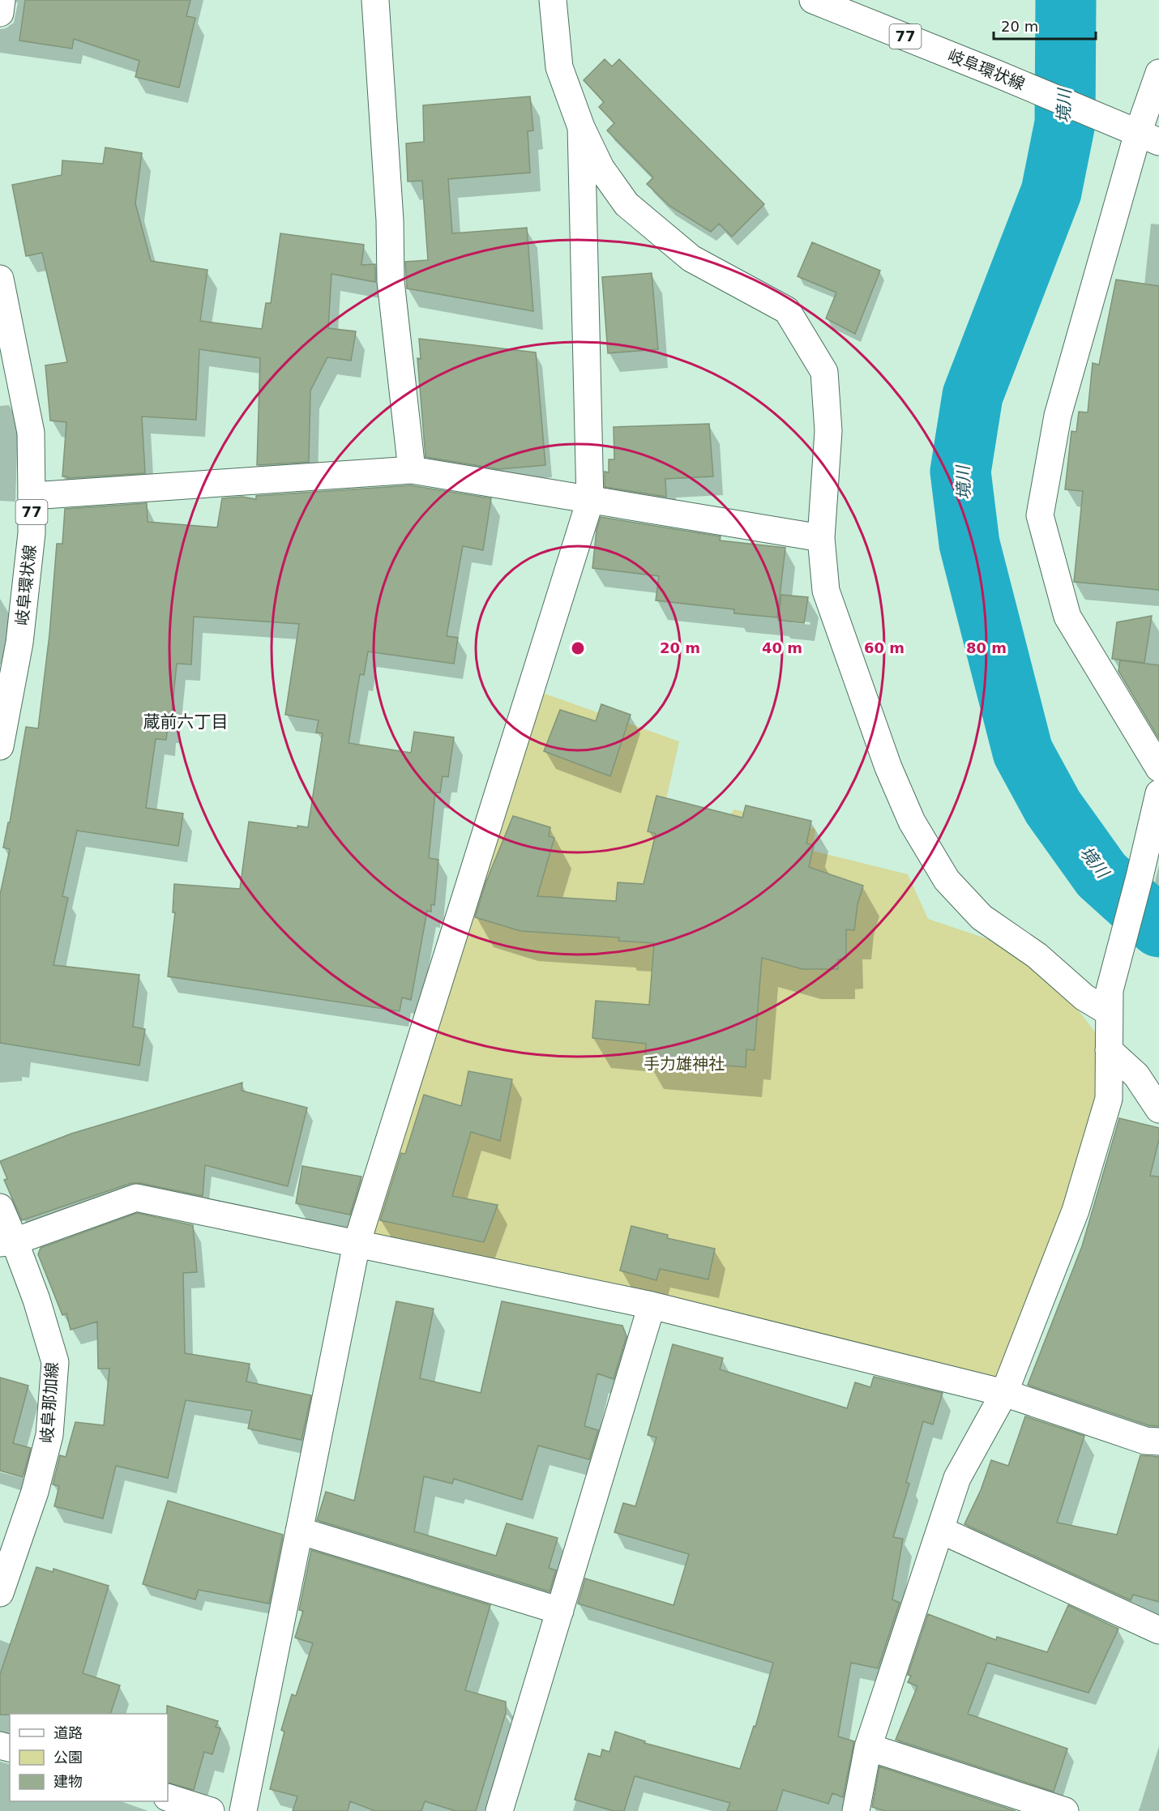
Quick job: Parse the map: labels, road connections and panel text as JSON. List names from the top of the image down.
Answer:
{
  "streets": {
    "street": ["77", "岐阜環状線", "岐阜那加線"]
  },
  "districts": ["蔵前六丁目"],
  "water": ["境川"],
  "parks": ["手力雄神社"],
  "legend": ["道路", "公園", "建物"],
  "scale_bar": "20 m",
  "rings": [
    "20 m",
    "40 m",
    "60 m",
    "80 m"
  ]
}
